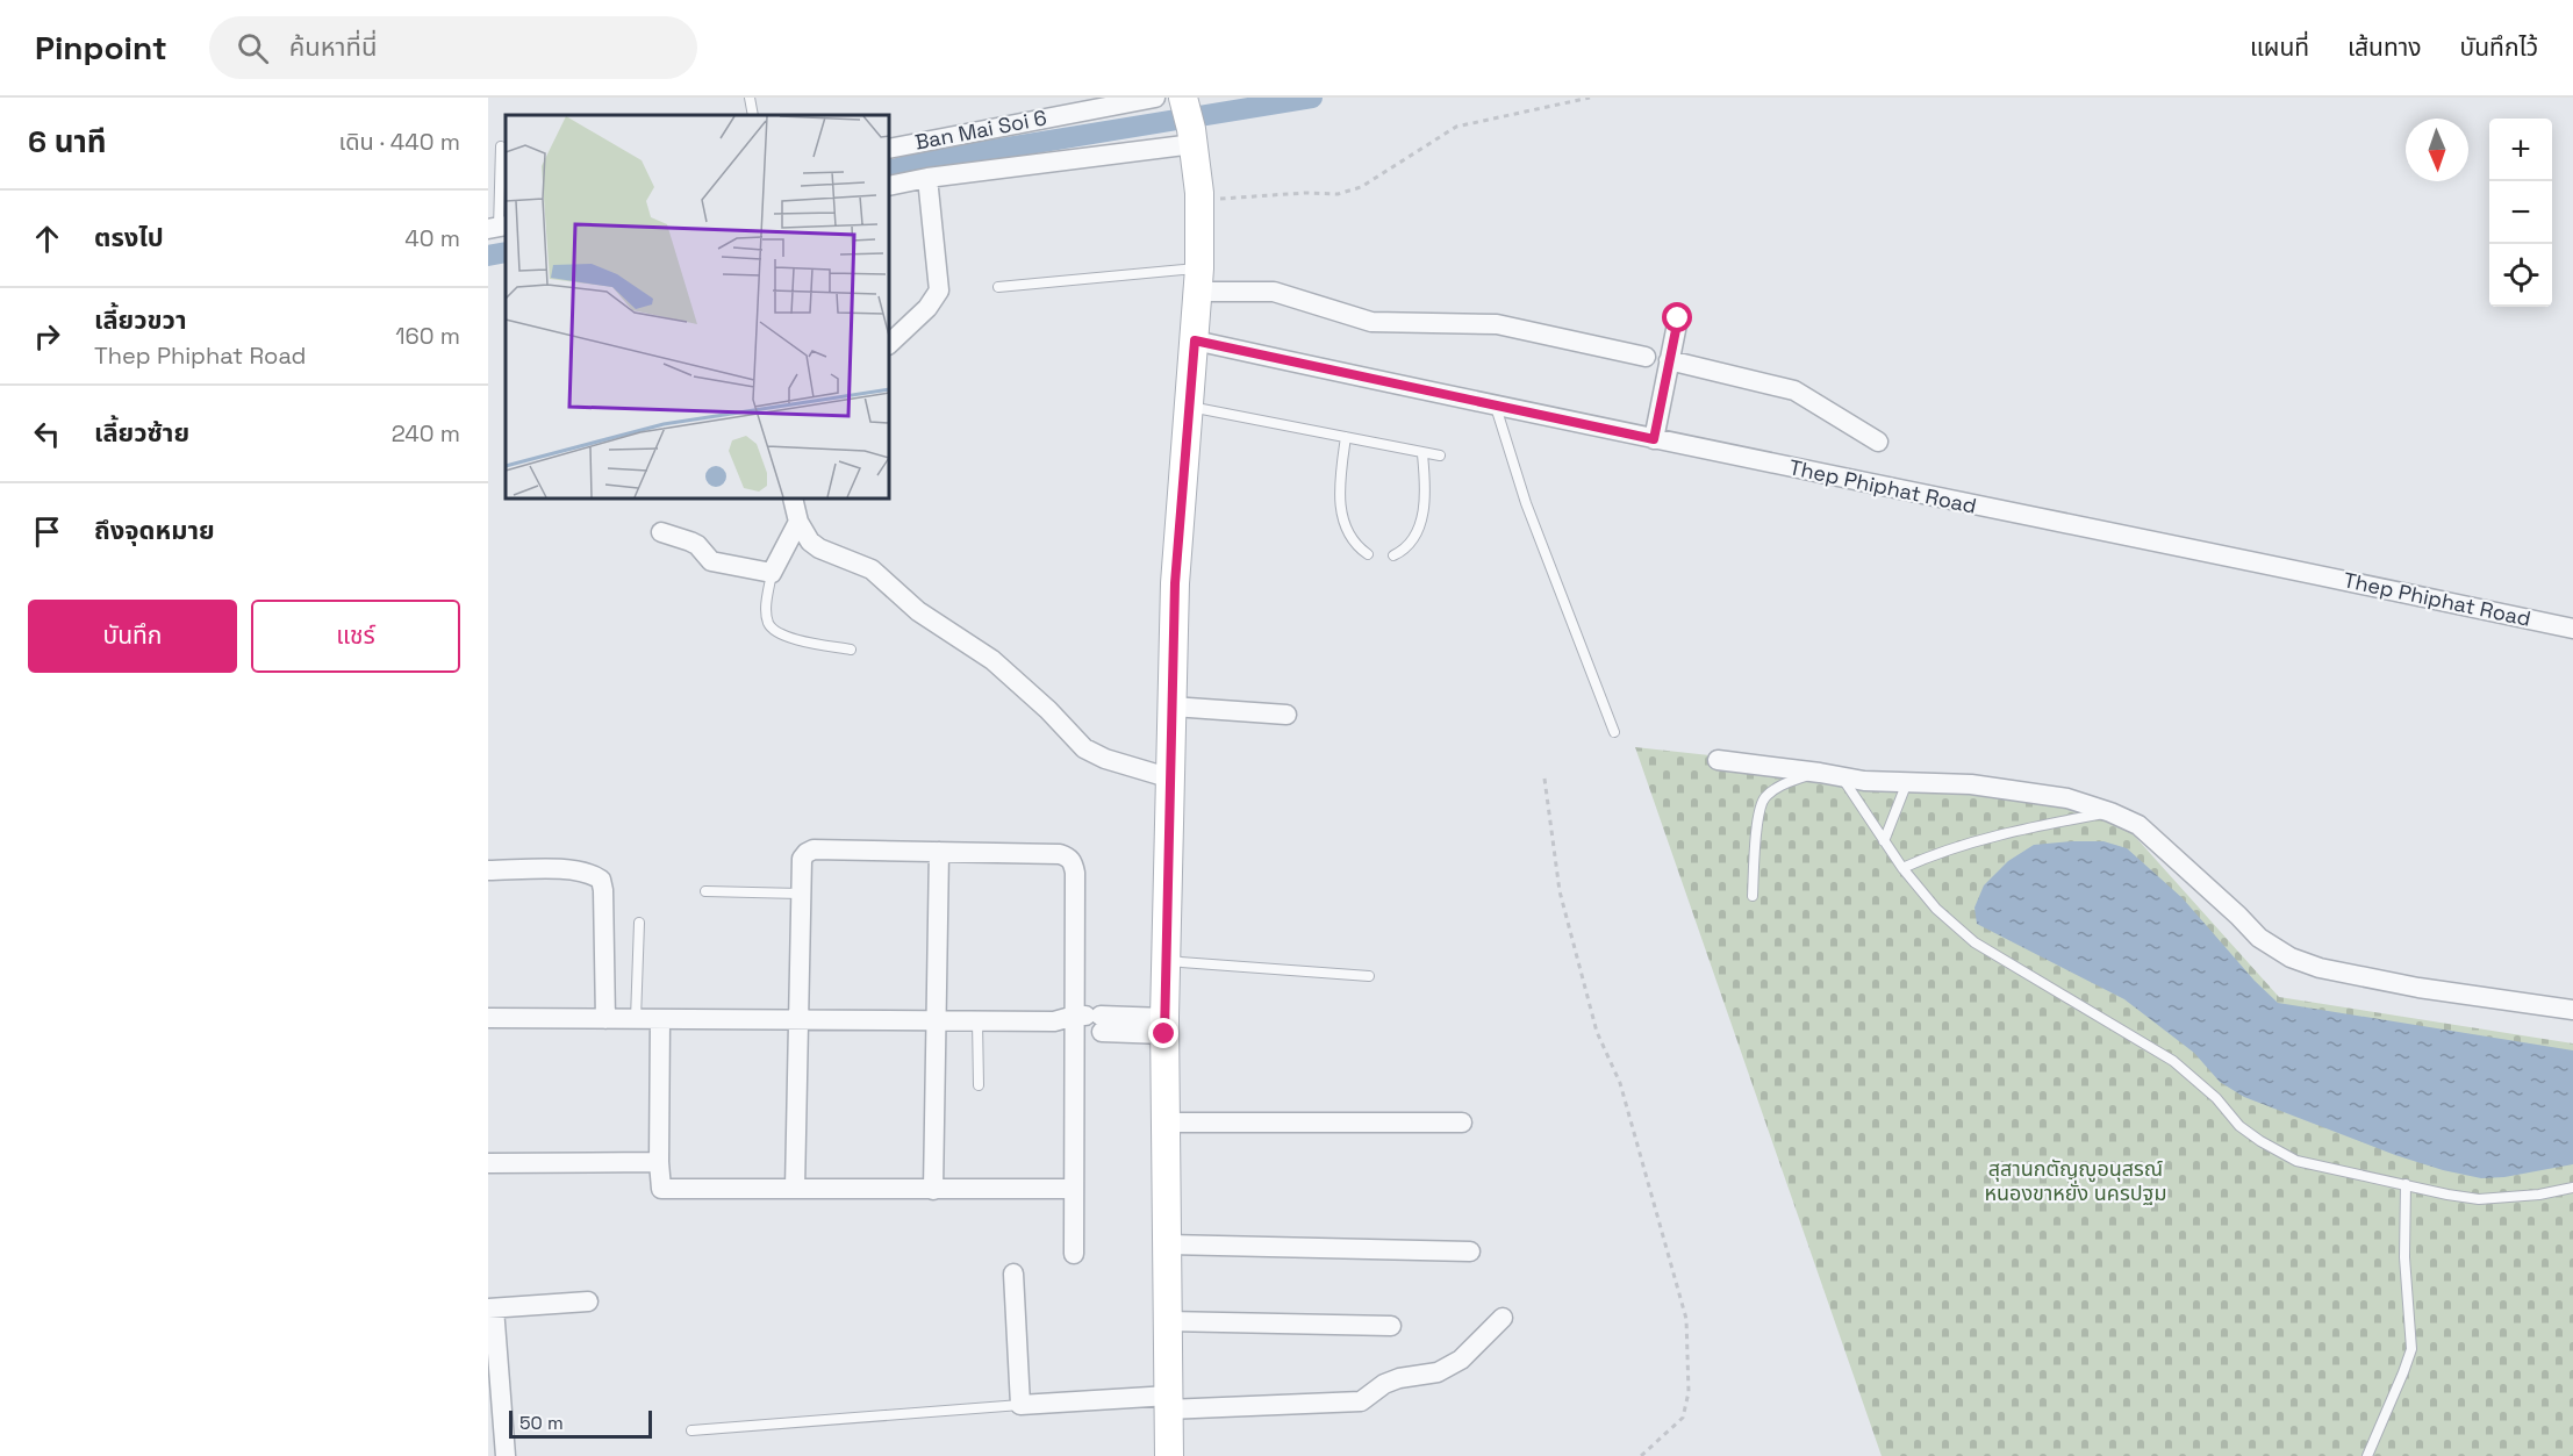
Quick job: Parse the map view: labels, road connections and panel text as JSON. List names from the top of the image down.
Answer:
{
  "streets": {
    "street": ["Ban Mai Soi 6", "Thep Phiphat Road"]
  },
  "parks": ["สุสานกตัญญูอนุสรณ์ หนองขาหยั่ง นครปฐม"],
  "scale_bar": "50 m",
  "north": "bottom",
  "page": {
    "header": "Pinpoint",
    "search": "ค้นหาที่นี่",
    "nav": ["แผนที่", "เส้นทาง", "บันทึกไว้"],
    "heading": ["6 นาที", "เดิน · 440 m"],
    "map_buttons": ["+", "−"],
    "list": [
      ["ตรงไป", "40 m"],
      ["เลี้ยวขวา", "Thep Phiphat Road", "160 m"],
      ["เลี้ยวซ้าย", "240 m"],
      "ถึงจุดหมาย"
    ],
    "buttons": ["บันทึก", "แชร์"],
    "scale": "50 m"
  }
}
